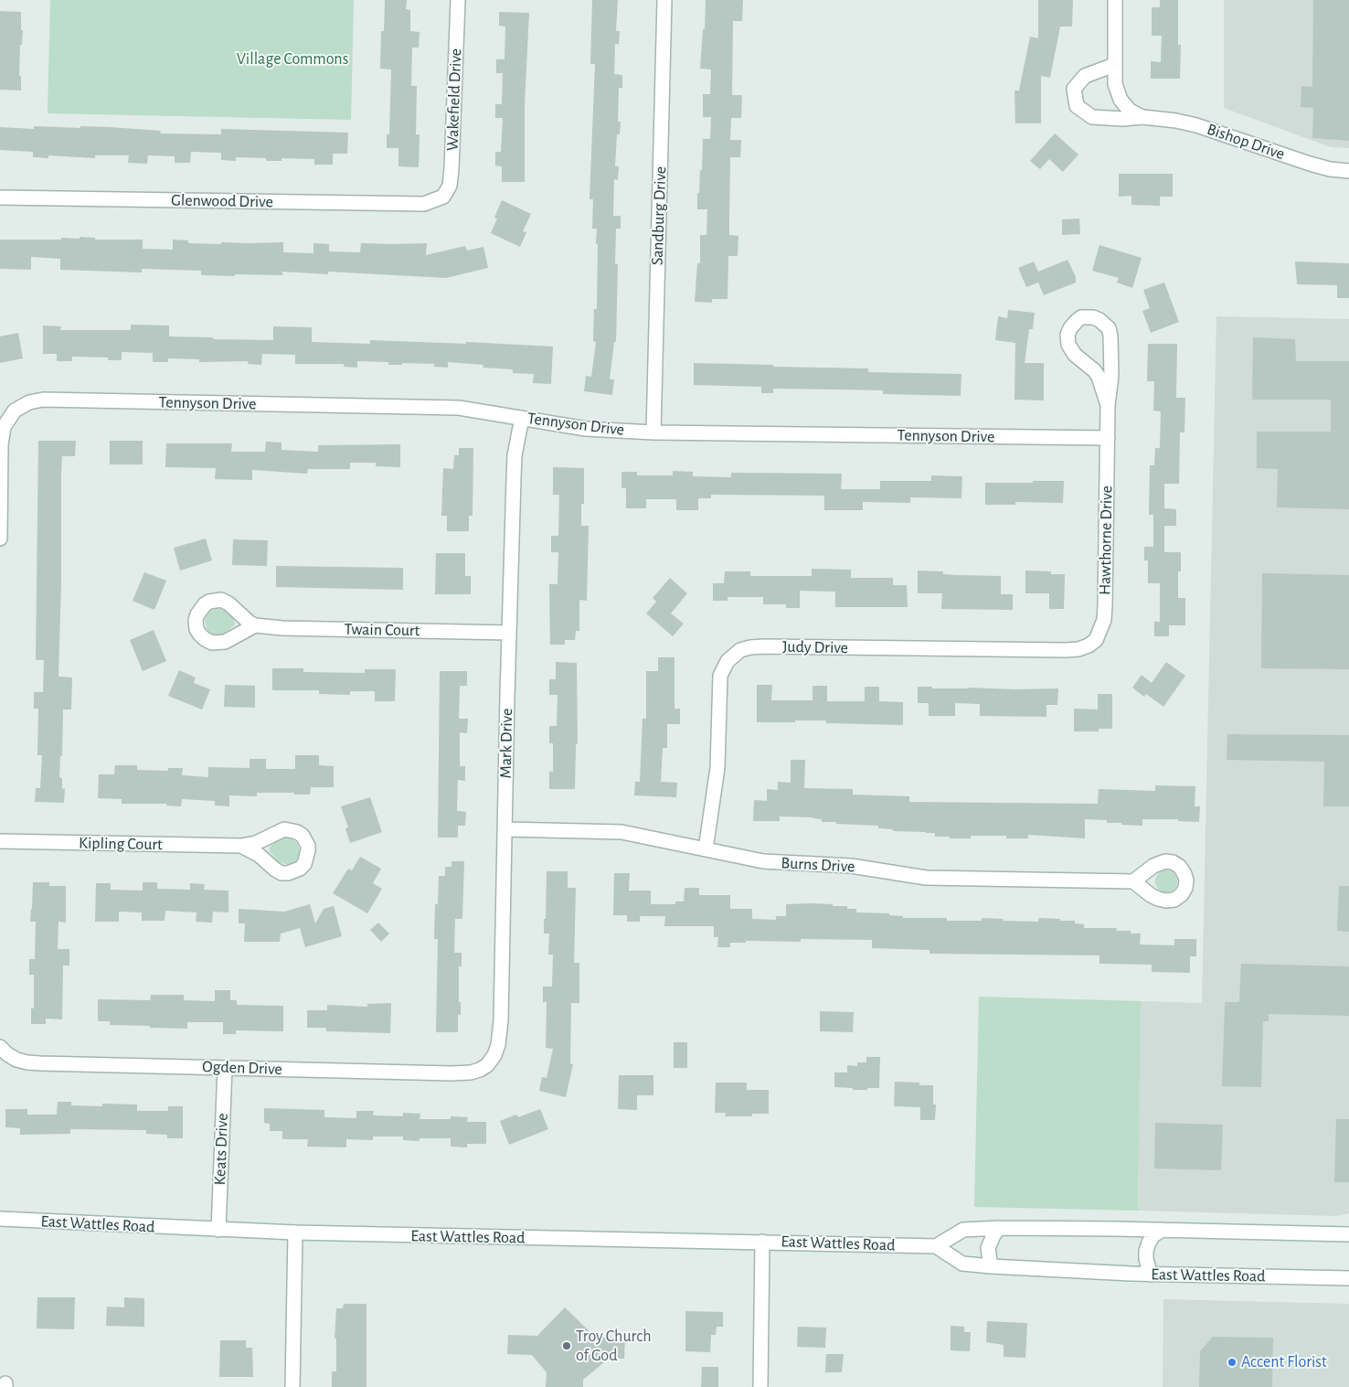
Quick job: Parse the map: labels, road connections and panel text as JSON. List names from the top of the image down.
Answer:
{
  "streets": {
    "street": [
      "Wakefield Drive",
      "Bishop Drive",
      "Glenwood Drive",
      "Sandburg Drive",
      "Tennyson Drive",
      "Hawthorne Drive",
      "Twain Court",
      "Judy Drive",
      "Mark Drive",
      "Kipling Court",
      "Burns Drive",
      "Ogden Drive",
      "Keats Drive",
      "East Wattles Road"
    ]
  },
  "crossings": [
    ["Wakefield Drive", "Glenwood Drive"],
    ["Sandburg Drive", "Tennyson Drive"],
    ["Tennyson Drive", "Hawthorne Drive"],
    ["Tennyson Drive", "Mark Drive"],
    ["Hawthorne Drive", "Judy Drive"],
    ["Twain Court", "Mark Drive"],
    ["Judy Drive", "Burns Drive"],
    ["Mark Drive", "Burns Drive"],
    ["Mark Drive", "Ogden Drive"],
    ["Ogden Drive", "Keats Drive"],
    ["Keats Drive", "East Wattles Road"]
  ],
  "parks": ["Village Commons"],
  "places": ["Troy Church of God", "Accent Florist"]
}
